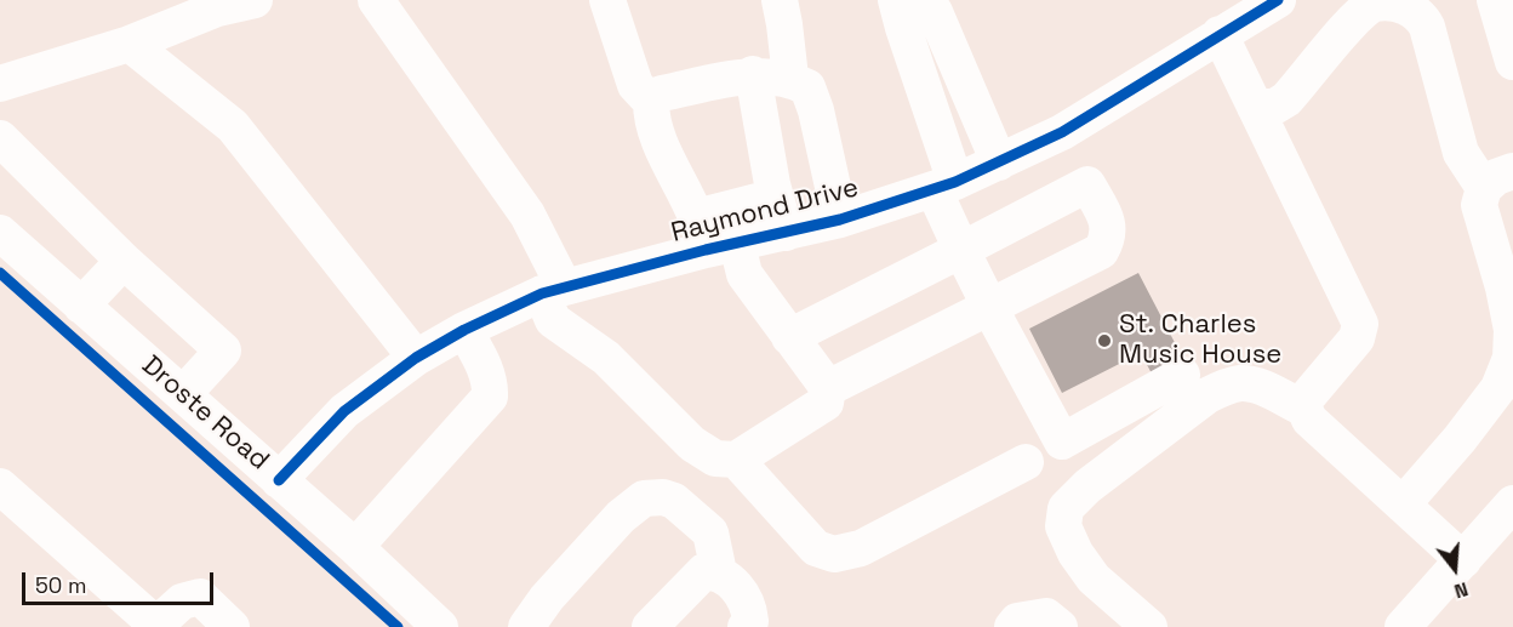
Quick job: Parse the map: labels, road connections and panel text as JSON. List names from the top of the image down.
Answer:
{
  "streets": {
    "street": ["Raymond Drive", "Droste Road"]
  },
  "crossings": [
    ["Raymond Drive", "Droste Road"]
  ],
  "places": ["St. Charles Music House"],
  "scale_bar": "50 m",
  "north": "bottom"
}
